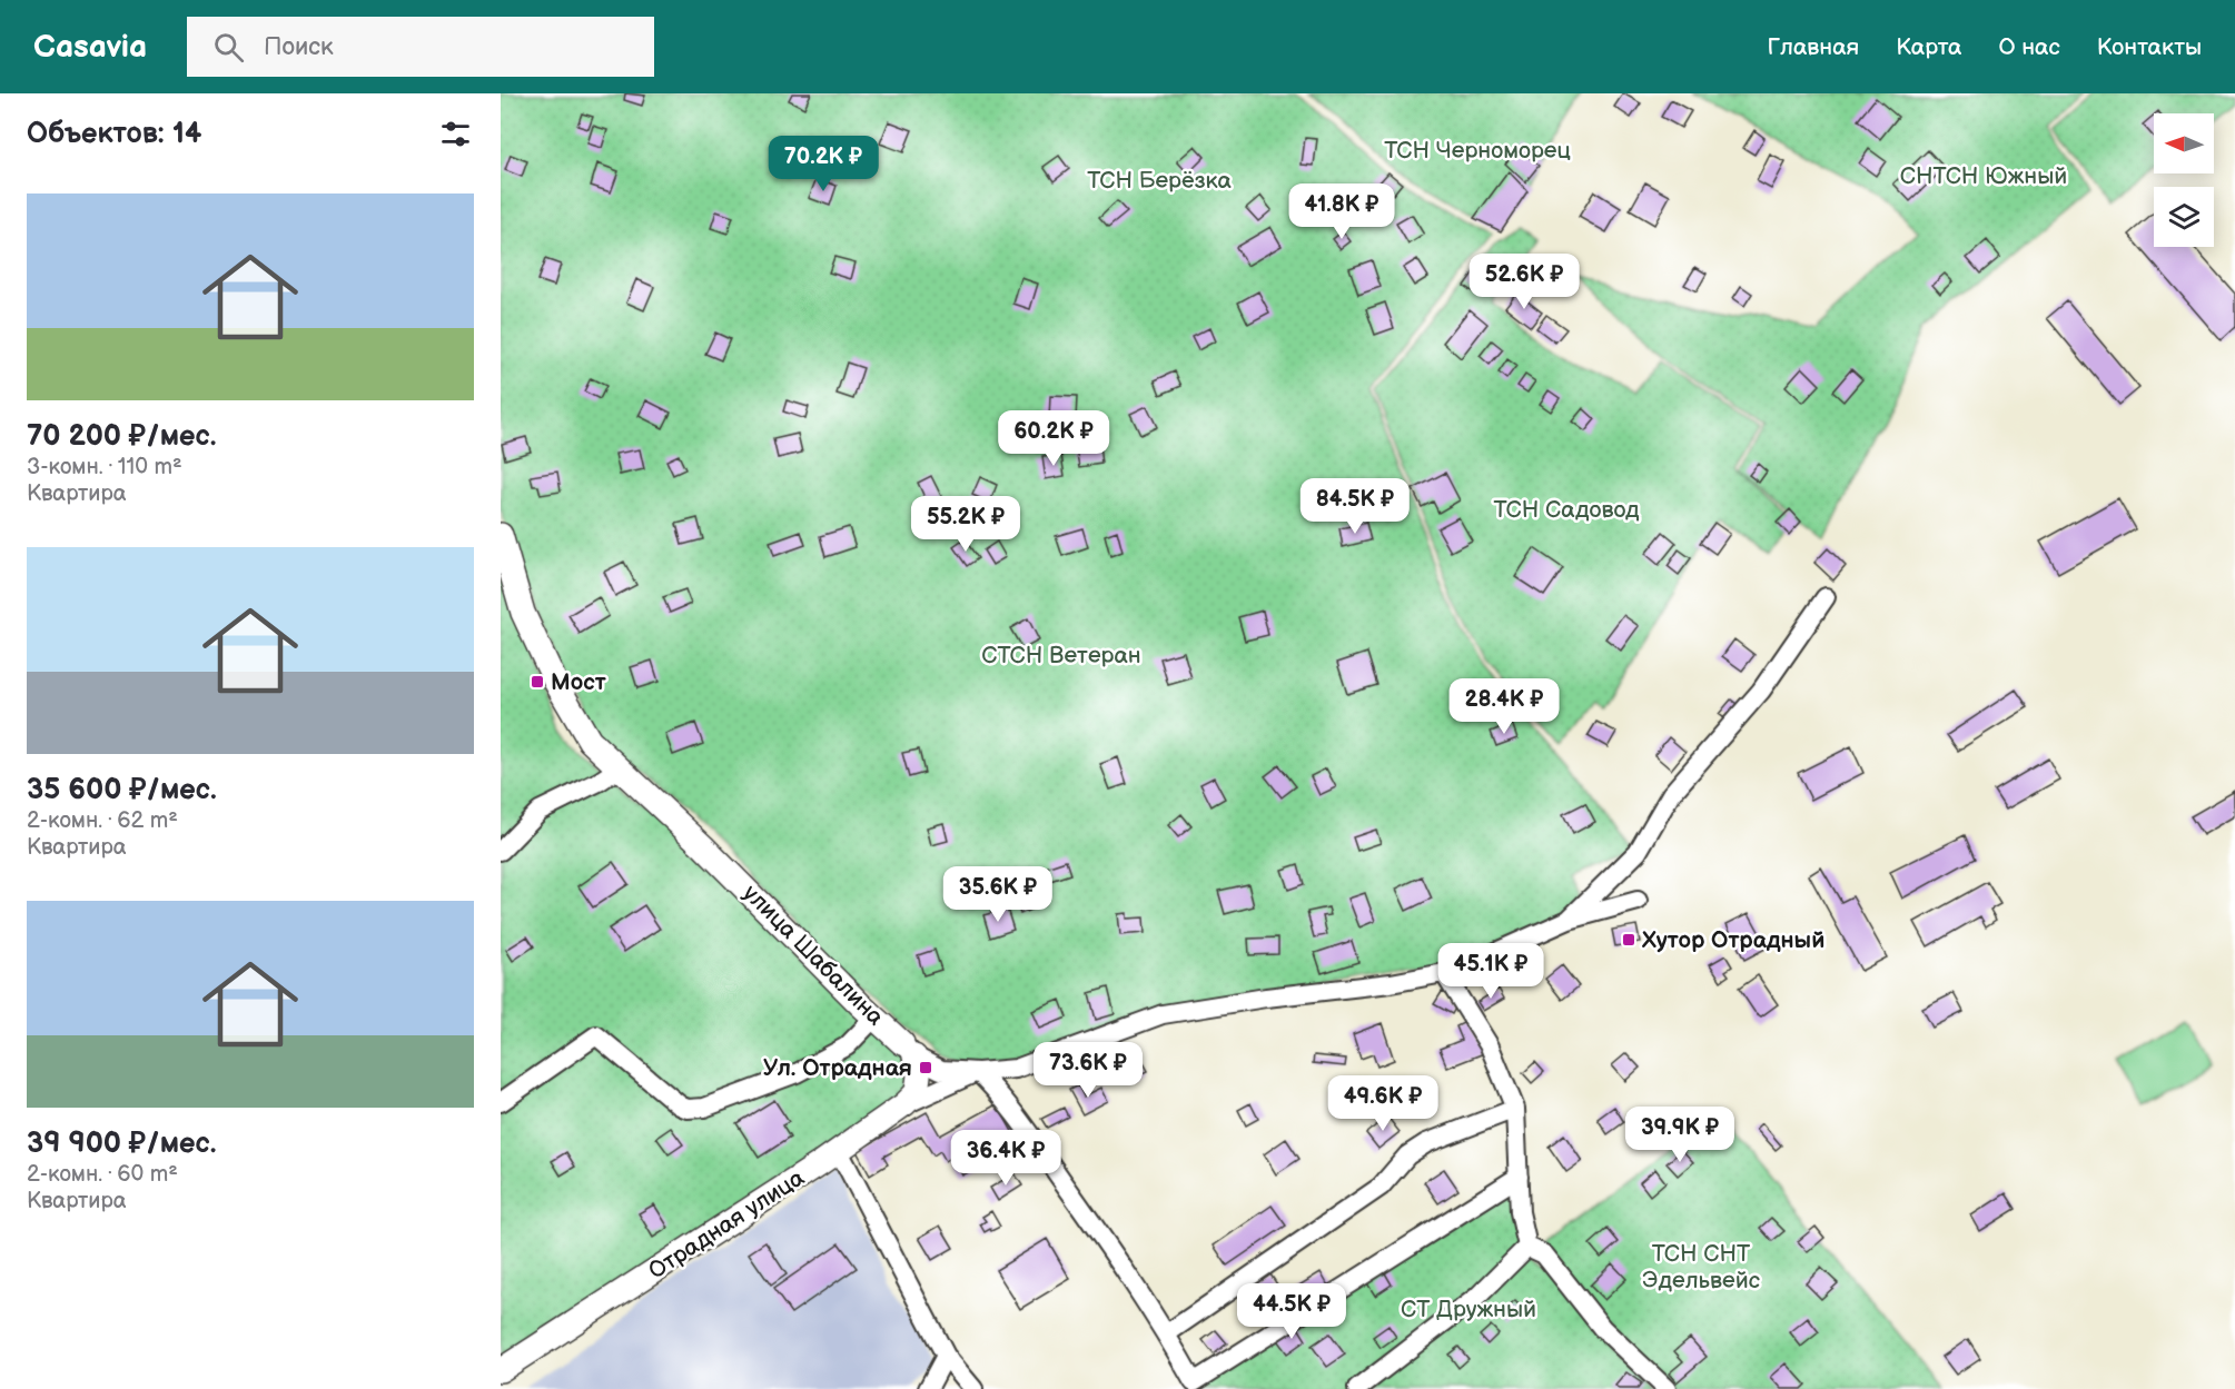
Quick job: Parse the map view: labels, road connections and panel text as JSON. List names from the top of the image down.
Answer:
{
  "streets": {
    "main road": ["улица Шабалина", "Отрадная улица"]
  },
  "crossings": [
    ["улица Шабалина", "Отрадная улица"]
  ],
  "parks": [
    "ТСН Черноморец",
    "СНТСН Южный",
    "ТСН Берёзка",
    "ТСН Садовод",
    "СТСН Ветеран",
    "ТСН СНТ Эдельвейс",
    "СТ Дружный"
  ],
  "places": {
    "transit": ["Мост", "Хутор Отрадный", "Ул. Отрадная"]
  },
  "north": "left",
  "page": {
    "header": "Casavia",
    "search": "Поиск",
    "nav": [
      "Главная",
      "Карта",
      "О нас",
      "Контакты"
    ],
    "heading": "Объектов: 14",
    "price": [
      "70.2K ₽",
      "41.8K ₽",
      "52.6K ₽",
      "60.2K ₽",
      "84.5K ₽",
      "55.2K ₽",
      "28.4K ₽",
      "35.6K ₽",
      "45.1K ₽",
      "73.6K ₽",
      "49.6K ₽",
      "39.9K ₽",
      "36.4K ₽",
      "44.5K ₽"
    ],
    "list": [
      {
        "name": "70 200 ₽/мес.",
        "note": "3-комн. · 110 m² · Квартира"
      },
      {
        "name": "35 600 ₽/мес.",
        "note": "2-комн. · 62 m² · Квартира"
      },
      {
        "name": "39 900 ₽/мес.",
        "note": "2-комн. · 60 m² · Квартира"
      }
    ]
  }
}
